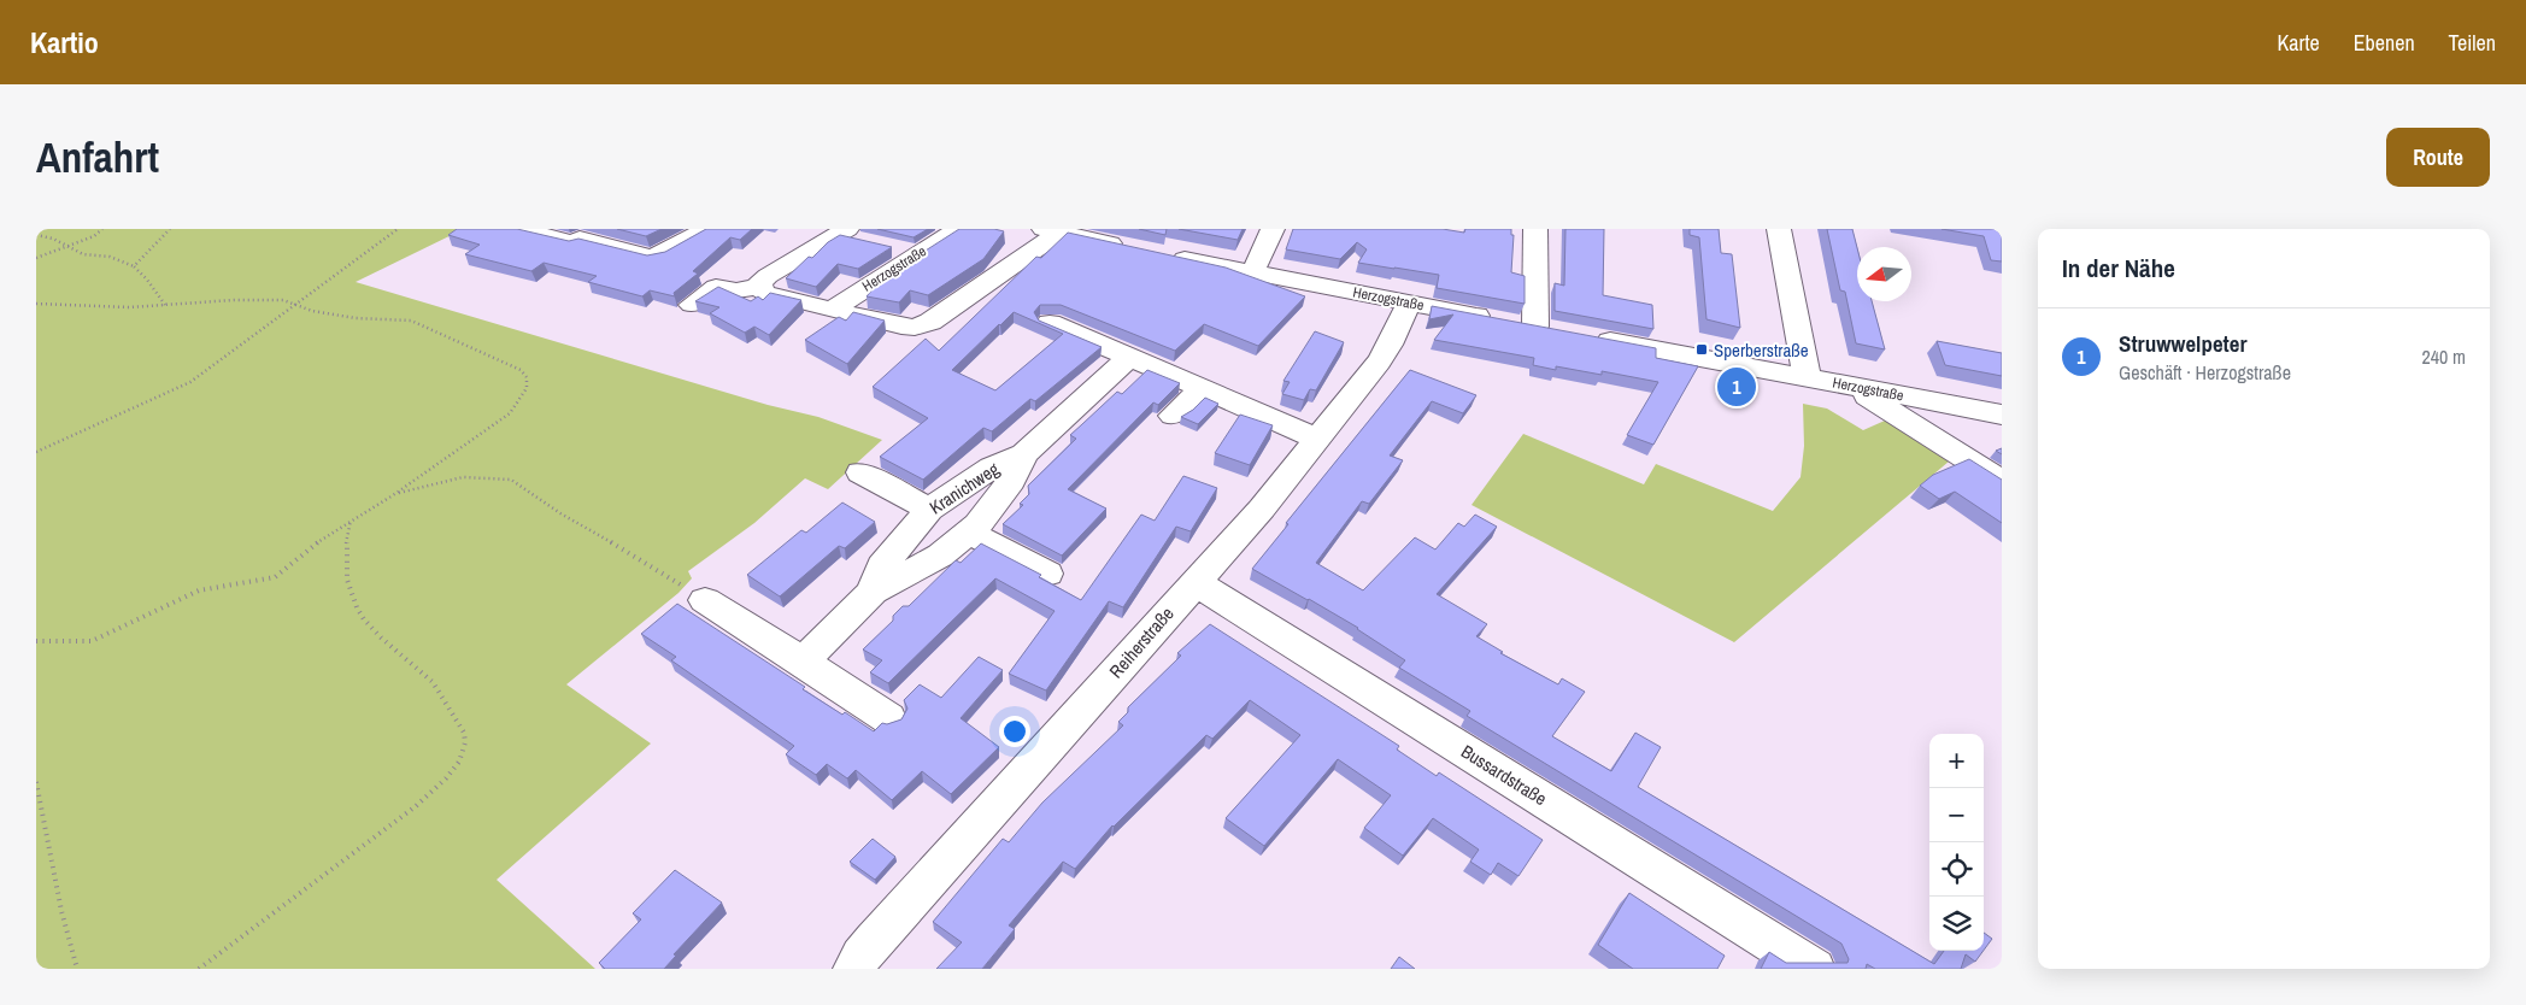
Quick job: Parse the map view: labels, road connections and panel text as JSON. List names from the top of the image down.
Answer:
{
  "streets": {
    "street": [
      "Herzogstraße",
      "Kranichweg",
      "Reiherstraße",
      "Bussardstraße"
    ]
  },
  "crossings": [
    ["Herzogstraße", "Reiherstraße"],
    ["Reiherstraße", "Bussardstraße"]
  ],
  "places": {
    "transit": ["Sperberstraße"]
  },
  "north": "left",
  "page": {
    "header": "Kartio",
    "nav": ["Karte", "Ebenen", "Teilen"],
    "buttons": "Route",
    "title": "Anfahrt",
    "heading": "In der Nähe",
    "list": [
      {
        "mark": "1",
        "name": "Struwwelpeter",
        "note": "Geschäft · Herzogstraße",
        "value": "240 m"
      }
    ],
    "pins": "1",
    "map_buttons": ["+", "−"]
  }
}
